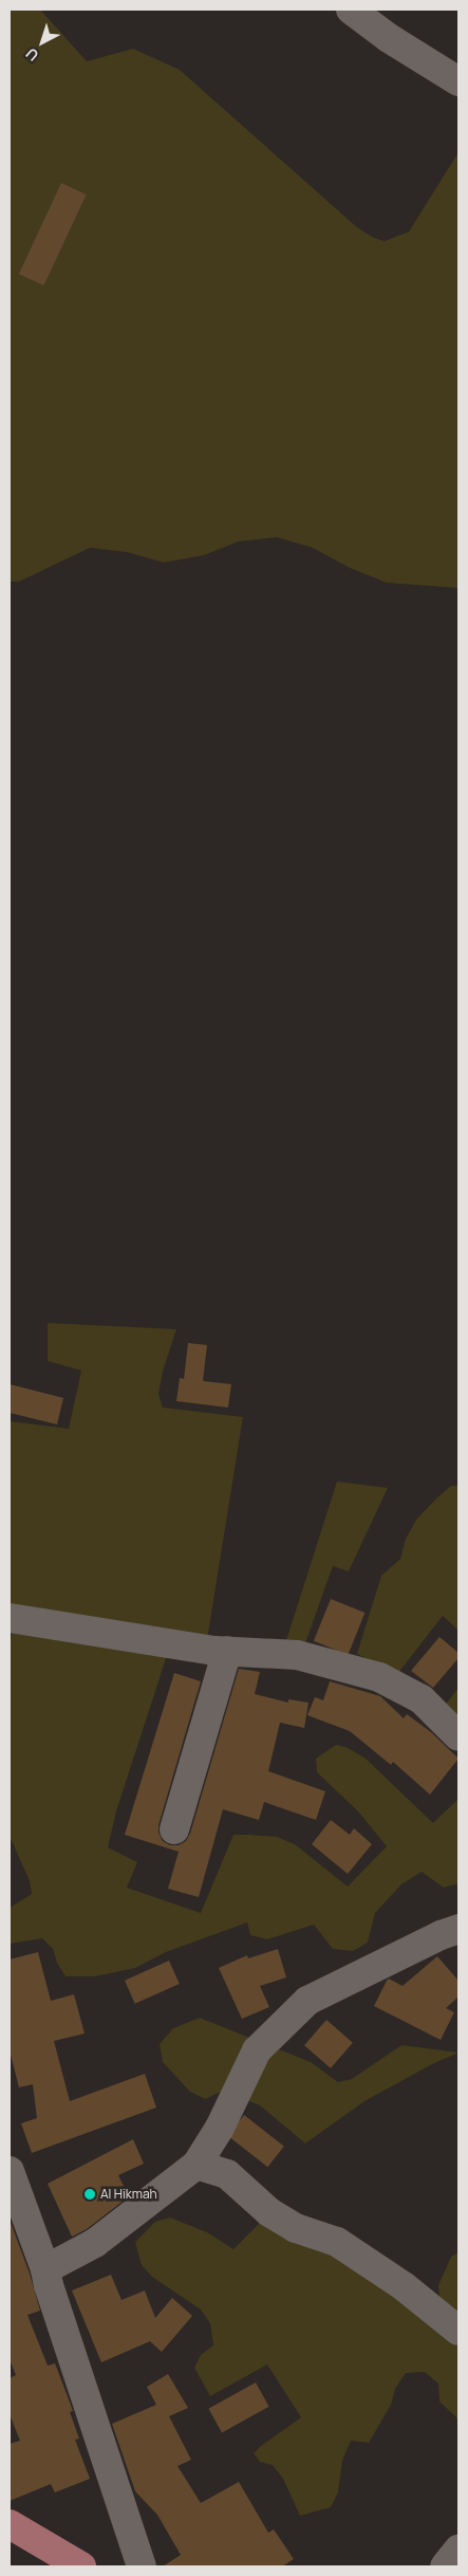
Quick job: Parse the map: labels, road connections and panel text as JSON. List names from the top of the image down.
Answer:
{
  "places": ["Al Hikmah"],
  "north": "bottom left"
}
